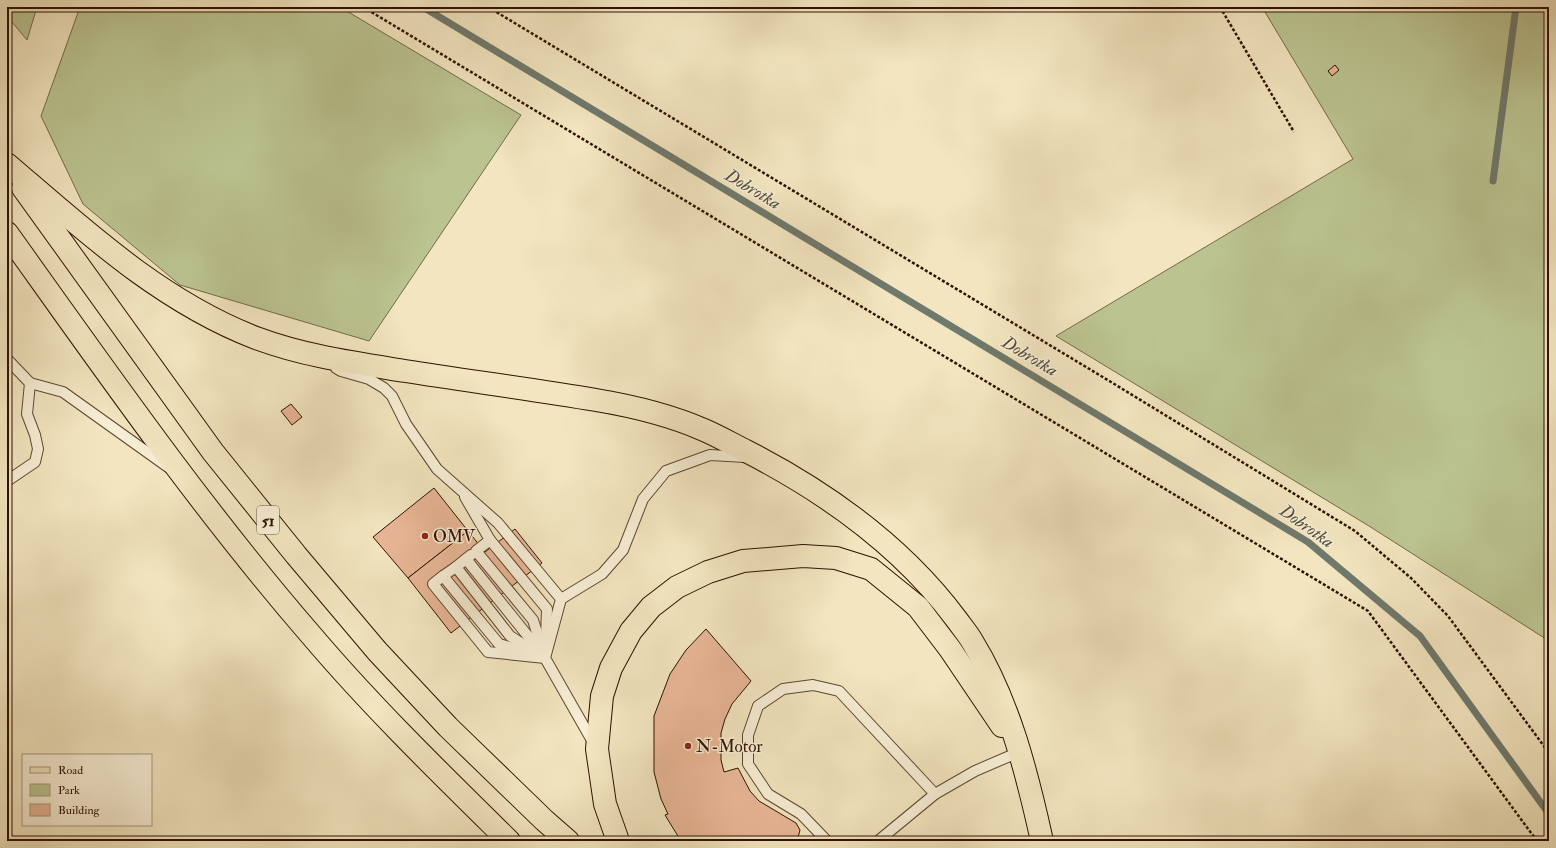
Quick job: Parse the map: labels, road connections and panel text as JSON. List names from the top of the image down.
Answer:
{
  "streets": {
    "main road": ["51"]
  },
  "water": ["Dobrotka"],
  "places": ["OMV", "N-Motor"],
  "legend": ["Road", "Park", "Building"]
}
